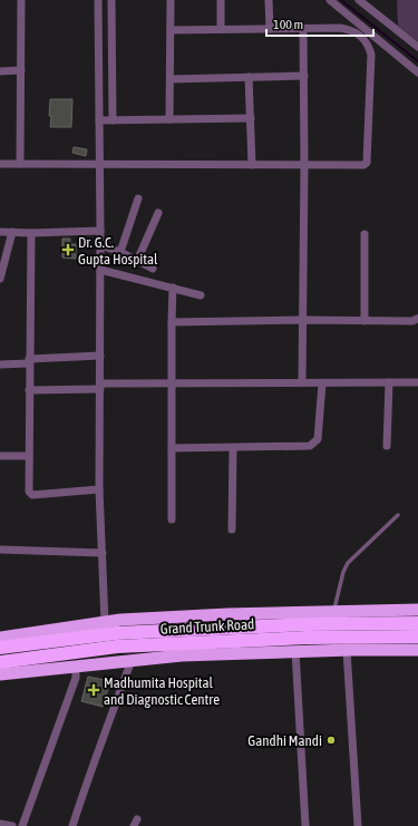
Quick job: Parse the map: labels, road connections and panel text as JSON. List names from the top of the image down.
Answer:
{
  "streets": {
    "highway": ["Grand Trunk Road"]
  },
  "places": {
    "health": ["Dr. G.C. Gupta Hospital", "Madhumita Hospital and Diagnostic Centre"],
    "other": ["Gandhi Mandi"]
  },
  "scale_bar": "100 m"
}
